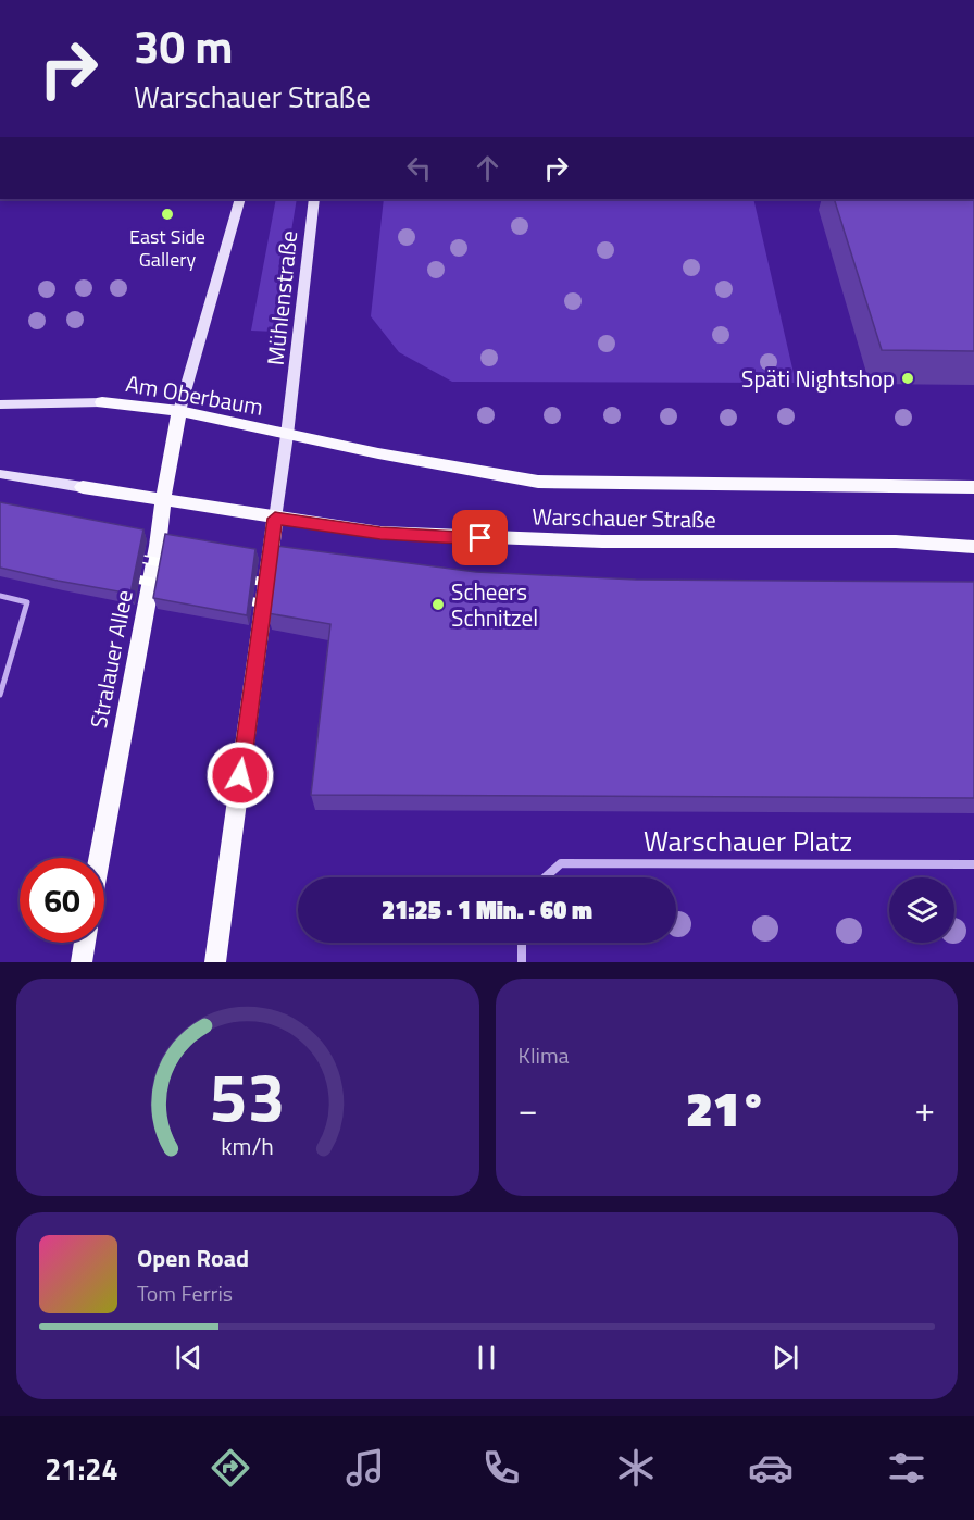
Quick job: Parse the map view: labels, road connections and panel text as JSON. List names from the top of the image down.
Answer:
{
  "streets": {
    "main road": [
      "Mühlenstraße",
      "Am Oberbaum",
      "Warschauer Straße",
      "Stralauer Allee"
    ],
    "street": ["Warschauer Platz"]
  },
  "crossings": [
    ["Mühlenstraße", "Am Oberbaum"],
    ["Mühlenstraße", "Warschauer Straße"],
    ["Am Oberbaum", "Warschauer Straße"],
    ["Am Oberbaum", "Stralauer Allee"],
    ["Warschauer Straße", "Stralauer Allee"]
  ],
  "places": ["East Side Gallery", "Späti Nightshop", "Scheers Schnitzel"],
  "page": {
    "turn": ["30 m", "Warschauer Straße"],
    "limit": "60",
    "trip": "21:25 · 1 Min. · 60 m",
    "tile": "Klima",
    "heat": ["−", "21°", "+"],
    "song": ["Open Road", "Tom Ferris"],
    "tabs": "21:24",
    "gauge": ["53", "km/h"]
  }
}
